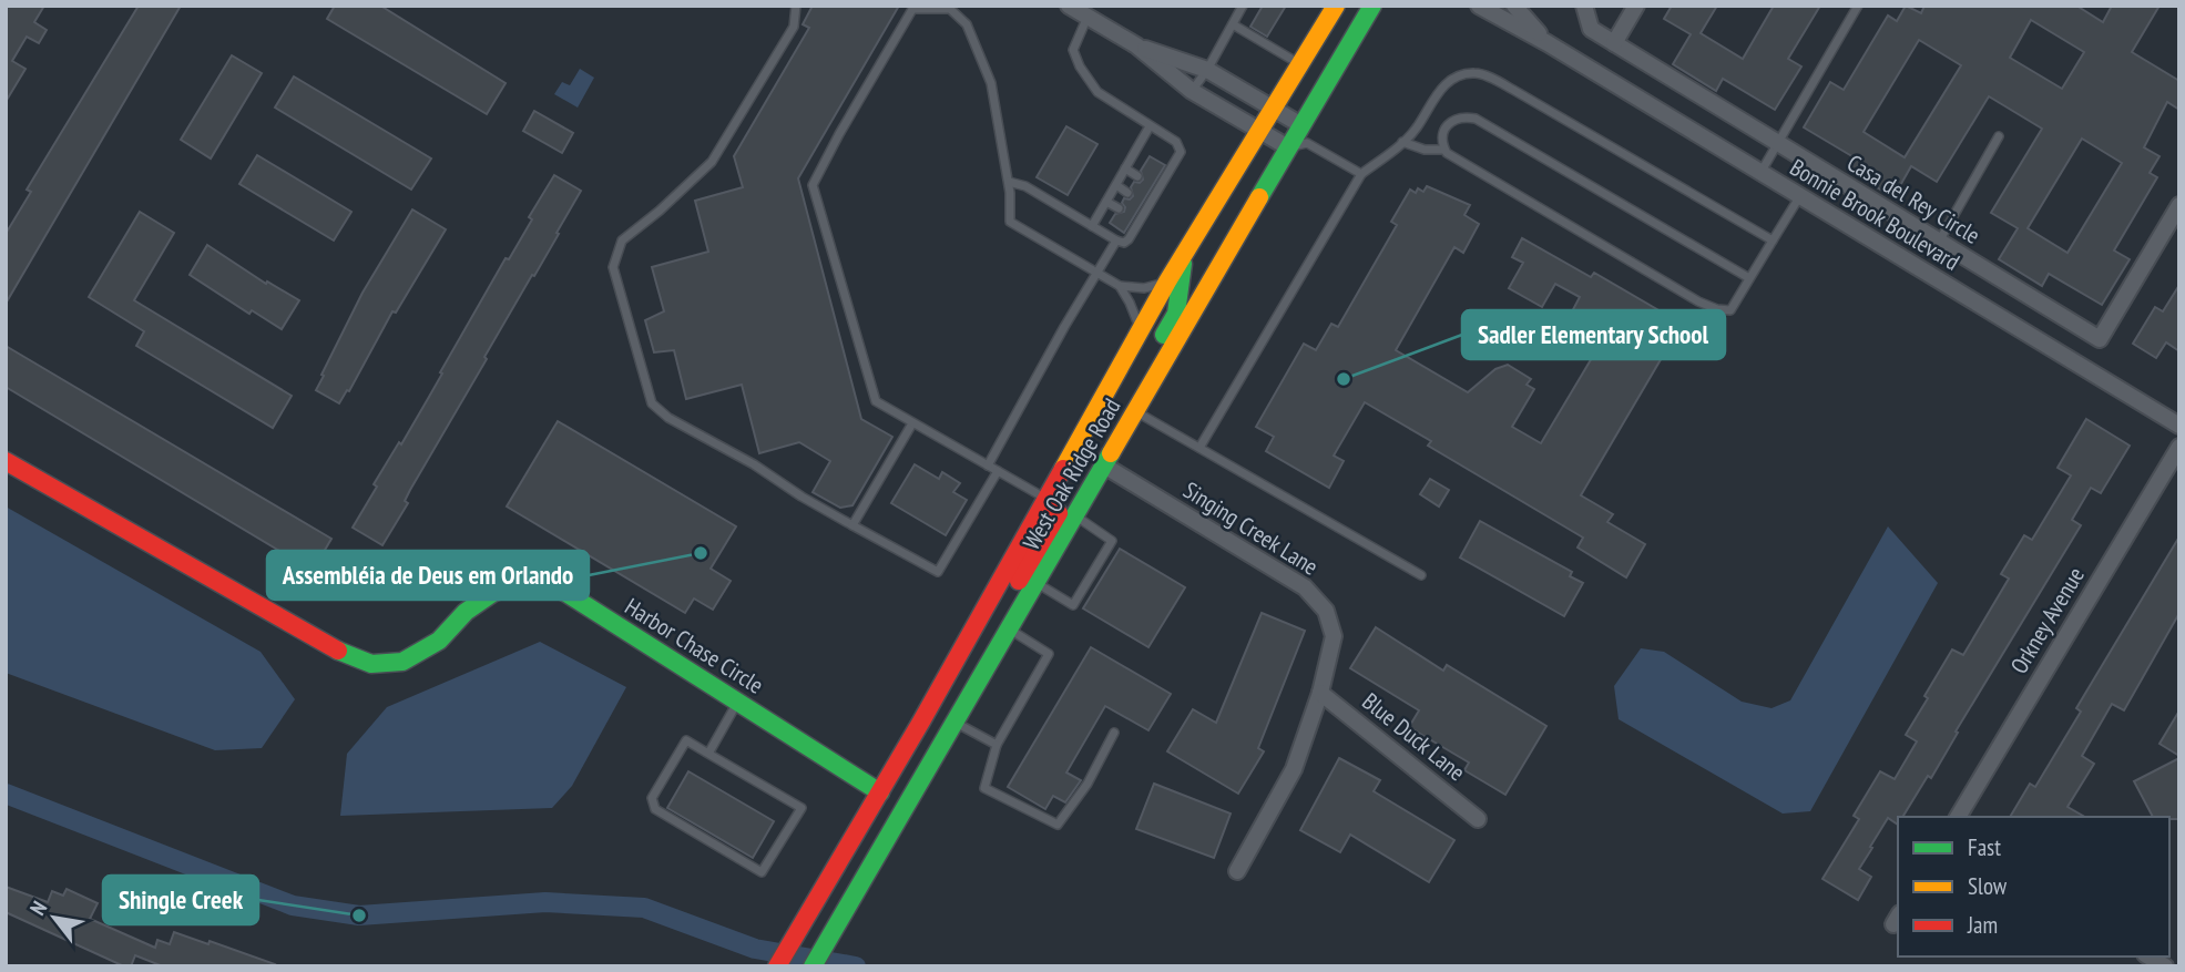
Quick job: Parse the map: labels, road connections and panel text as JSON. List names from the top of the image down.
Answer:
{
  "streets": {
    "street": [
      "Casa del Rey Circle",
      "Bonnie Brook Boulevard",
      "West Oak Ridge Road",
      "Singing Creek Lane",
      "Orkney Avenue",
      "Harbor Chase Circle",
      "Blue Duck Lane"
    ]
  },
  "crossings": [
    ["West Oak Ridge Road", "Singing Creek Lane"],
    ["West Oak Ridge Road", "Harbor Chase Circle"],
    ["Singing Creek Lane", "Blue Duck Lane"]
  ],
  "places": ["Sadler Elementary School", "Assembléia de Deus em Orlando", "Shingle Creek"],
  "legend": ["Fast", "Slow", "Jam"],
  "north": "top left"
}
